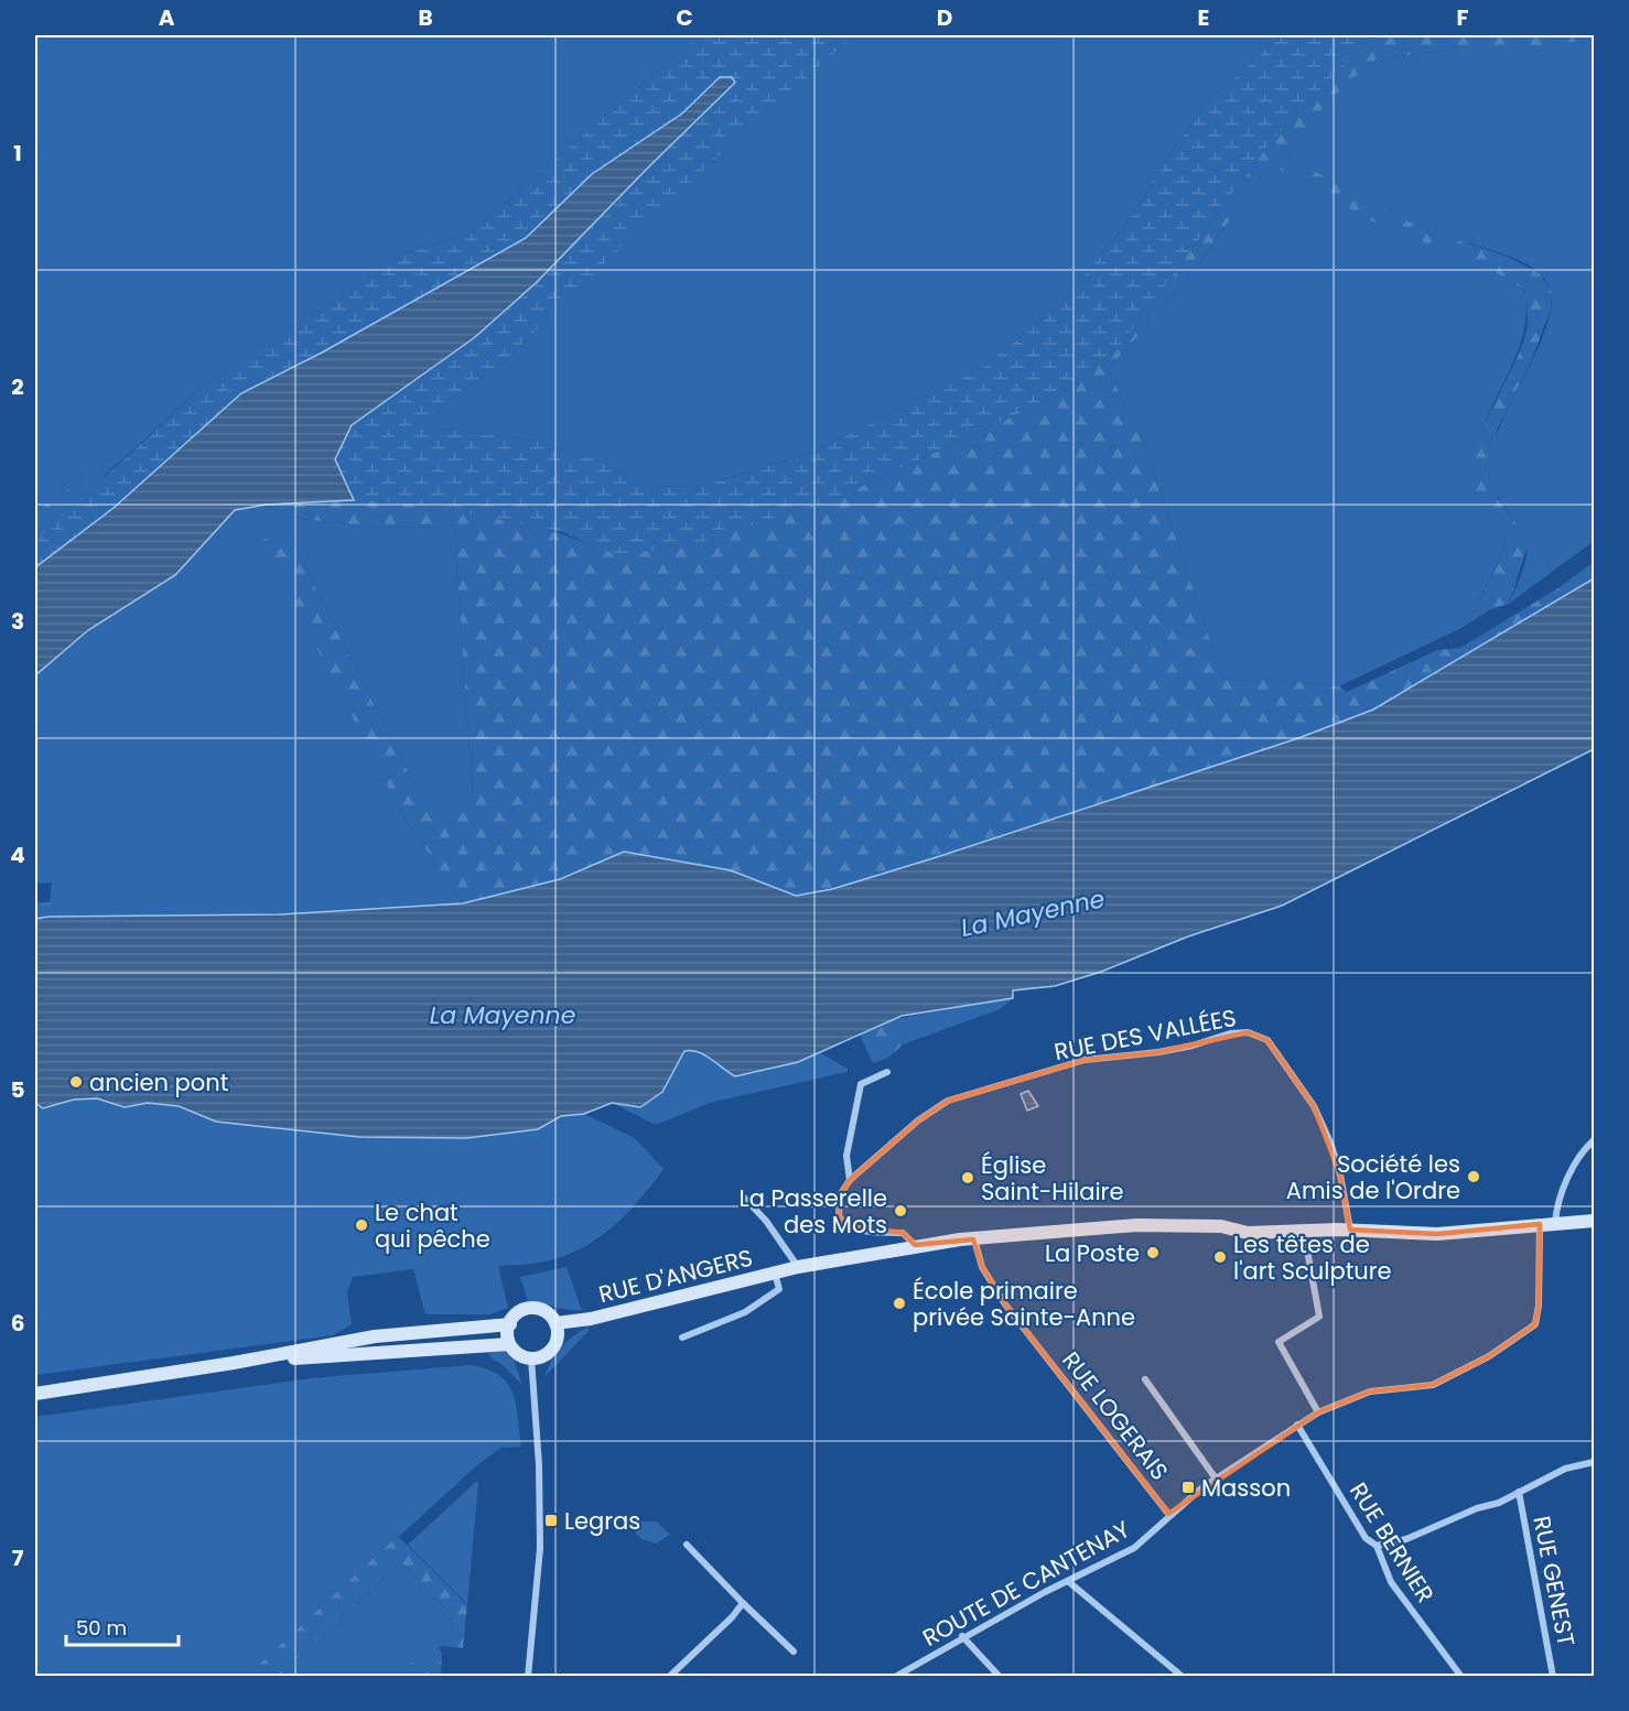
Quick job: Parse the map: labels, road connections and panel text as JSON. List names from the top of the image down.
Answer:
{
  "streets": {
    "main road": ["RUE D'ANGERS"],
    "street": [
      "RUE DES VALLÉES",
      "RUE LOGERAIS",
      "RUE BERNIER",
      "RUE GENEST",
      "ROUTE DE CANTENAY"
    ]
  },
  "crossings": [
    ["RUE DES VALLÉES", "RUE D'ANGERS"],
    ["RUE D'ANGERS", "RUE LOGERAIS"],
    ["RUE D'ANGERS", "ROUTE DE CANTENAY"],
    ["RUE LOGERAIS", "ROUTE DE CANTENAY"],
    ["RUE BERNIER", "ROUTE DE CANTENAY"]
  ],
  "water": ["La Mayenne"],
  "places": {
    "other": [
      "ancien pont",
      "Société les Amis de l'Ordre",
      "Église Saint-Hilaire",
      "La Passerelle des Mots",
      "Le chat qui pêche",
      "La Poste",
      "Les têtes de l'art Sculpture",
      "École primaire privée Sainte-Anne"
    ],
    "transit": ["Masson", "Legras"]
  },
  "scale_bar": "50 m",
  "grid": {
    "columns": [
      "A",
      "B",
      "C",
      "D",
      "E",
      "F"
    ],
    "rows": [
      "1",
      "2",
      "3",
      "4",
      "5",
      "6",
      "7"
    ]
  }
}
